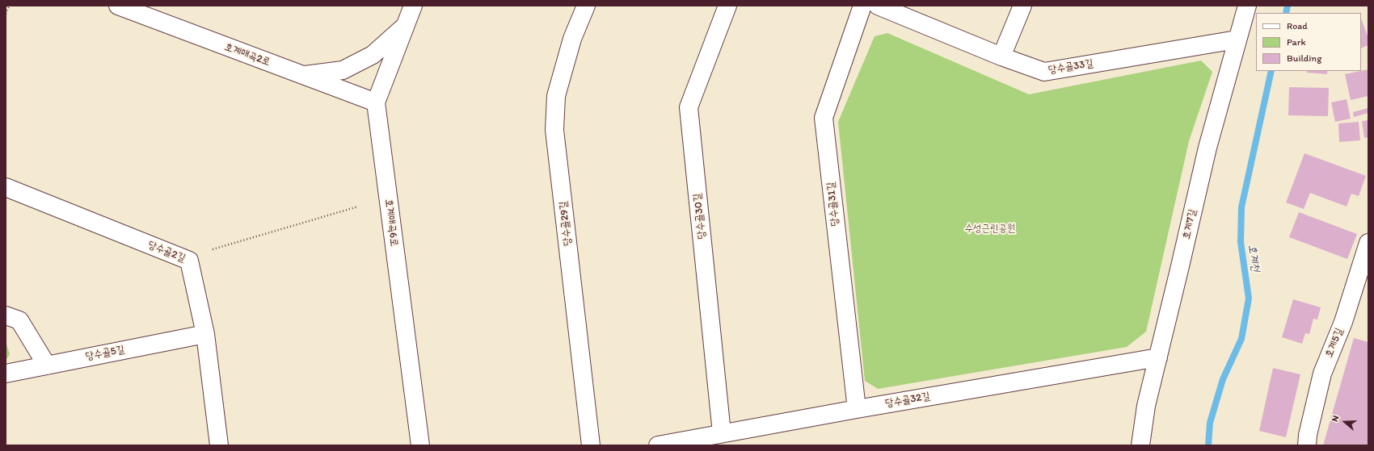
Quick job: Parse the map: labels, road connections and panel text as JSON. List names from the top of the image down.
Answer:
{
  "streets": {
    "street": [
      "호계매곡2로",
      "당수골33길",
      "당수골31길",
      "당수골30길",
      "호계매곡6로",
      "당수골29길",
      "호계7길",
      "당수골2길",
      "호계5길",
      "당수골5길",
      "당수골32길"
    ]
  },
  "crossings": [
    ["호계매곡2로", "호계매곡6로"],
    ["당수골33길", "호계7길"],
    ["당수골31길", "당수골32길"],
    ["당수골30길", "당수골32길"],
    ["호계7길", "당수골32길"],
    ["당수골2길", "당수골5길"]
  ],
  "water": ["호계천"],
  "parks": ["수성근린공원"],
  "legend": ["Road", "Park", "Building"],
  "north": "left"
}
